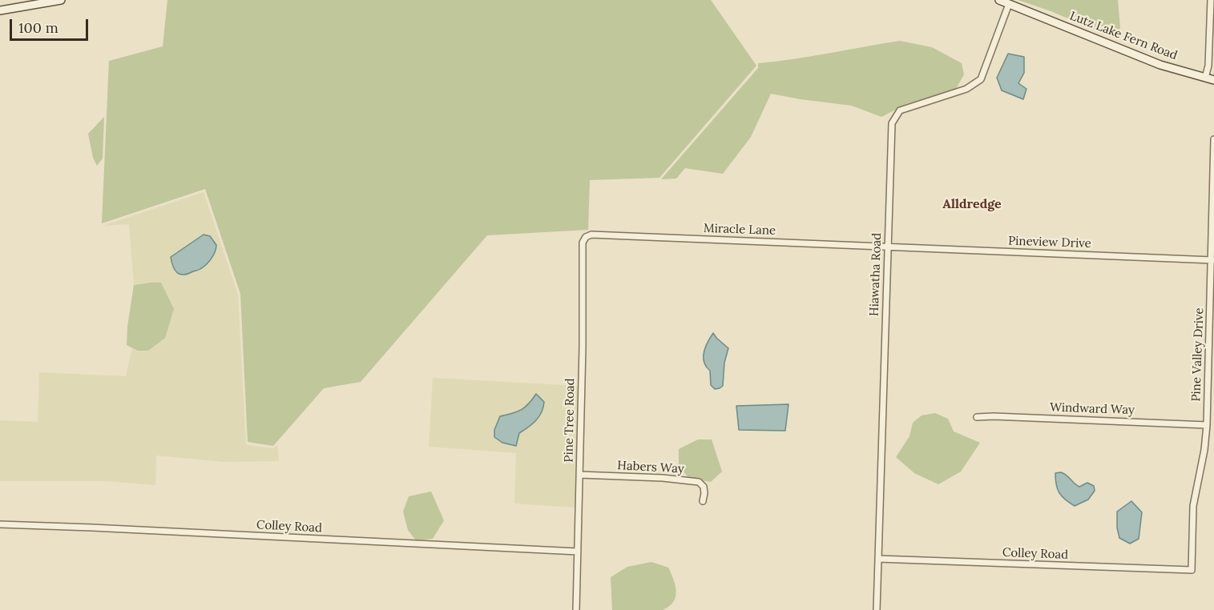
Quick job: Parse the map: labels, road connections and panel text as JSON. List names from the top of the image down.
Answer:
{
  "streets": {
    "main road": ["Lutz Lake Fern Road"],
    "street": [
      "Miracle Lane",
      "Pineview Drive",
      "Hiawatha Road",
      "Pine Valley Drive",
      "Windward Way",
      "Pine Tree Road",
      "Habers Way",
      "Colley Road"
    ]
  },
  "crossings": [
    ["Lutz Lake Fern Road", "Hiawatha Road"],
    ["Miracle Lane", "Pineview Drive"],
    ["Miracle Lane", "Hiawatha Road"],
    ["Miracle Lane", "Pine Tree Road"],
    ["Pineview Drive", "Hiawatha Road"],
    ["Pineview Drive", "Pine Valley Drive"],
    ["Hiawatha Road", "Colley Road"],
    ["Pine Valley Drive", "Windward Way"],
    ["Pine Valley Drive", "Colley Road"],
    ["Pine Tree Road", "Habers Way"],
    ["Pine Tree Road", "Colley Road"]
  ],
  "districts": ["Alldredge"],
  "scale_bar": "100 m"
}
